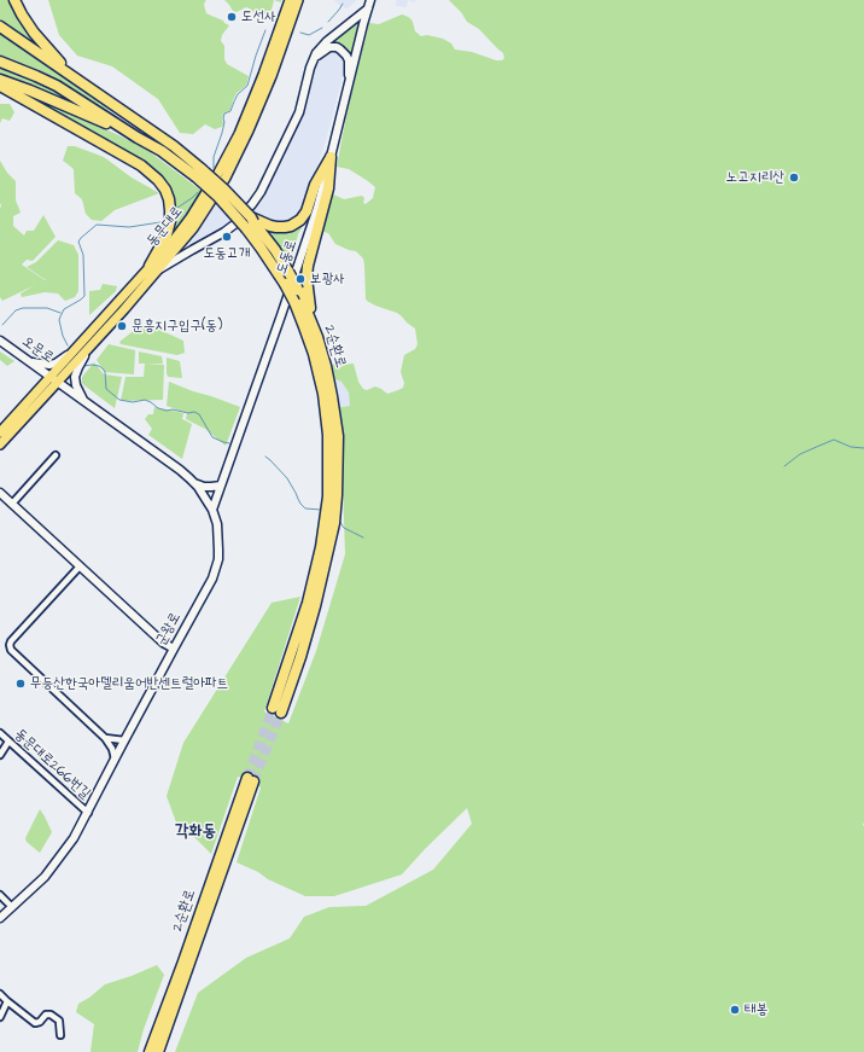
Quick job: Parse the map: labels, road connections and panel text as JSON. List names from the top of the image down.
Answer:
{
  "streets": {
    "highway": ["2순환로"],
    "main road": [
      "동문대로",
      "도동로",
      "오문로",
      "군왕로"
    ],
    "street": ["동문대로266번길"]
  },
  "crossings": [
    ["동문대로", "도동로"],
    ["동문대로", "오문로"],
    ["동문대로", "군왕로"],
    ["도동로", "군왕로"],
    ["오문로", "군왕로"],
    ["군왕로", "동문대로266번길"]
  ],
  "districts": ["각화동"],
  "places": [
    "도선사",
    "노고지리산",
    "도동고개",
    "보광사",
    "문흥지구입구(동)",
    "무등산한국아델리움어반센트럴아파트",
    "태봉"
  ]
}
